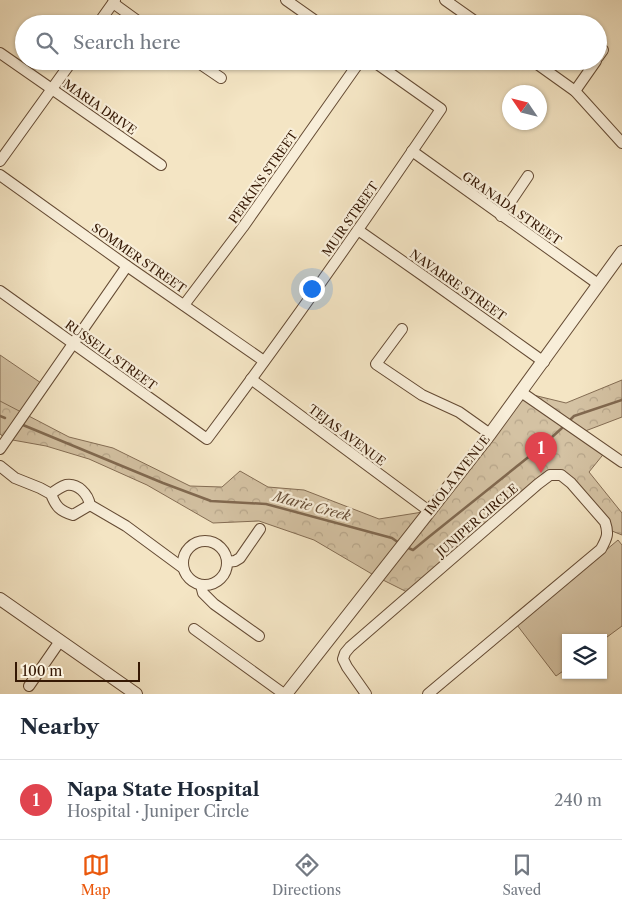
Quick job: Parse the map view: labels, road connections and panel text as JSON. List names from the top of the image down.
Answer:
{
  "streets": {
    "street": [
      "MARIA DRIVE",
      "PERKINS STREET",
      "GRANADA STREET",
      "MUIR STREET",
      "SOMMER STREET",
      "NAVARRE STREET",
      "RUSSELL STREET",
      "TEJAS AVENUE",
      "IMOLA AVENUE",
      "JUNIPER CIRCLE"
    ]
  },
  "crossings": [
    ["PERKINS STREET", "SOMMER STREET"],
    ["GRANADA STREET", "MUIR STREET"],
    ["GRANADA STREET", "IMOLA AVENUE"],
    ["MUIR STREET", "SOMMER STREET"],
    ["MUIR STREET", "NAVARRE STREET"],
    ["MUIR STREET", "RUSSELL STREET"],
    ["MUIR STREET", "TEJAS AVENUE"],
    ["NAVARRE STREET", "IMOLA AVENUE"],
    ["TEJAS AVENUE", "IMOLA AVENUE"]
  ],
  "water": ["Marie Creek"],
  "scale_bar": "100 m",
  "north": "top left",
  "page": {
    "search": "Search here",
    "pins": "1",
    "scale": "100 m",
    "heading": "Nearby",
    "list": [
      {
        "mark": "1",
        "name": "Napa State Hospital",
        "note": "Hospital · Juniper Circle",
        "value": "240 m"
      }
    ],
    "nav": ["Map", "Directions", "Saved"]
  }
}
